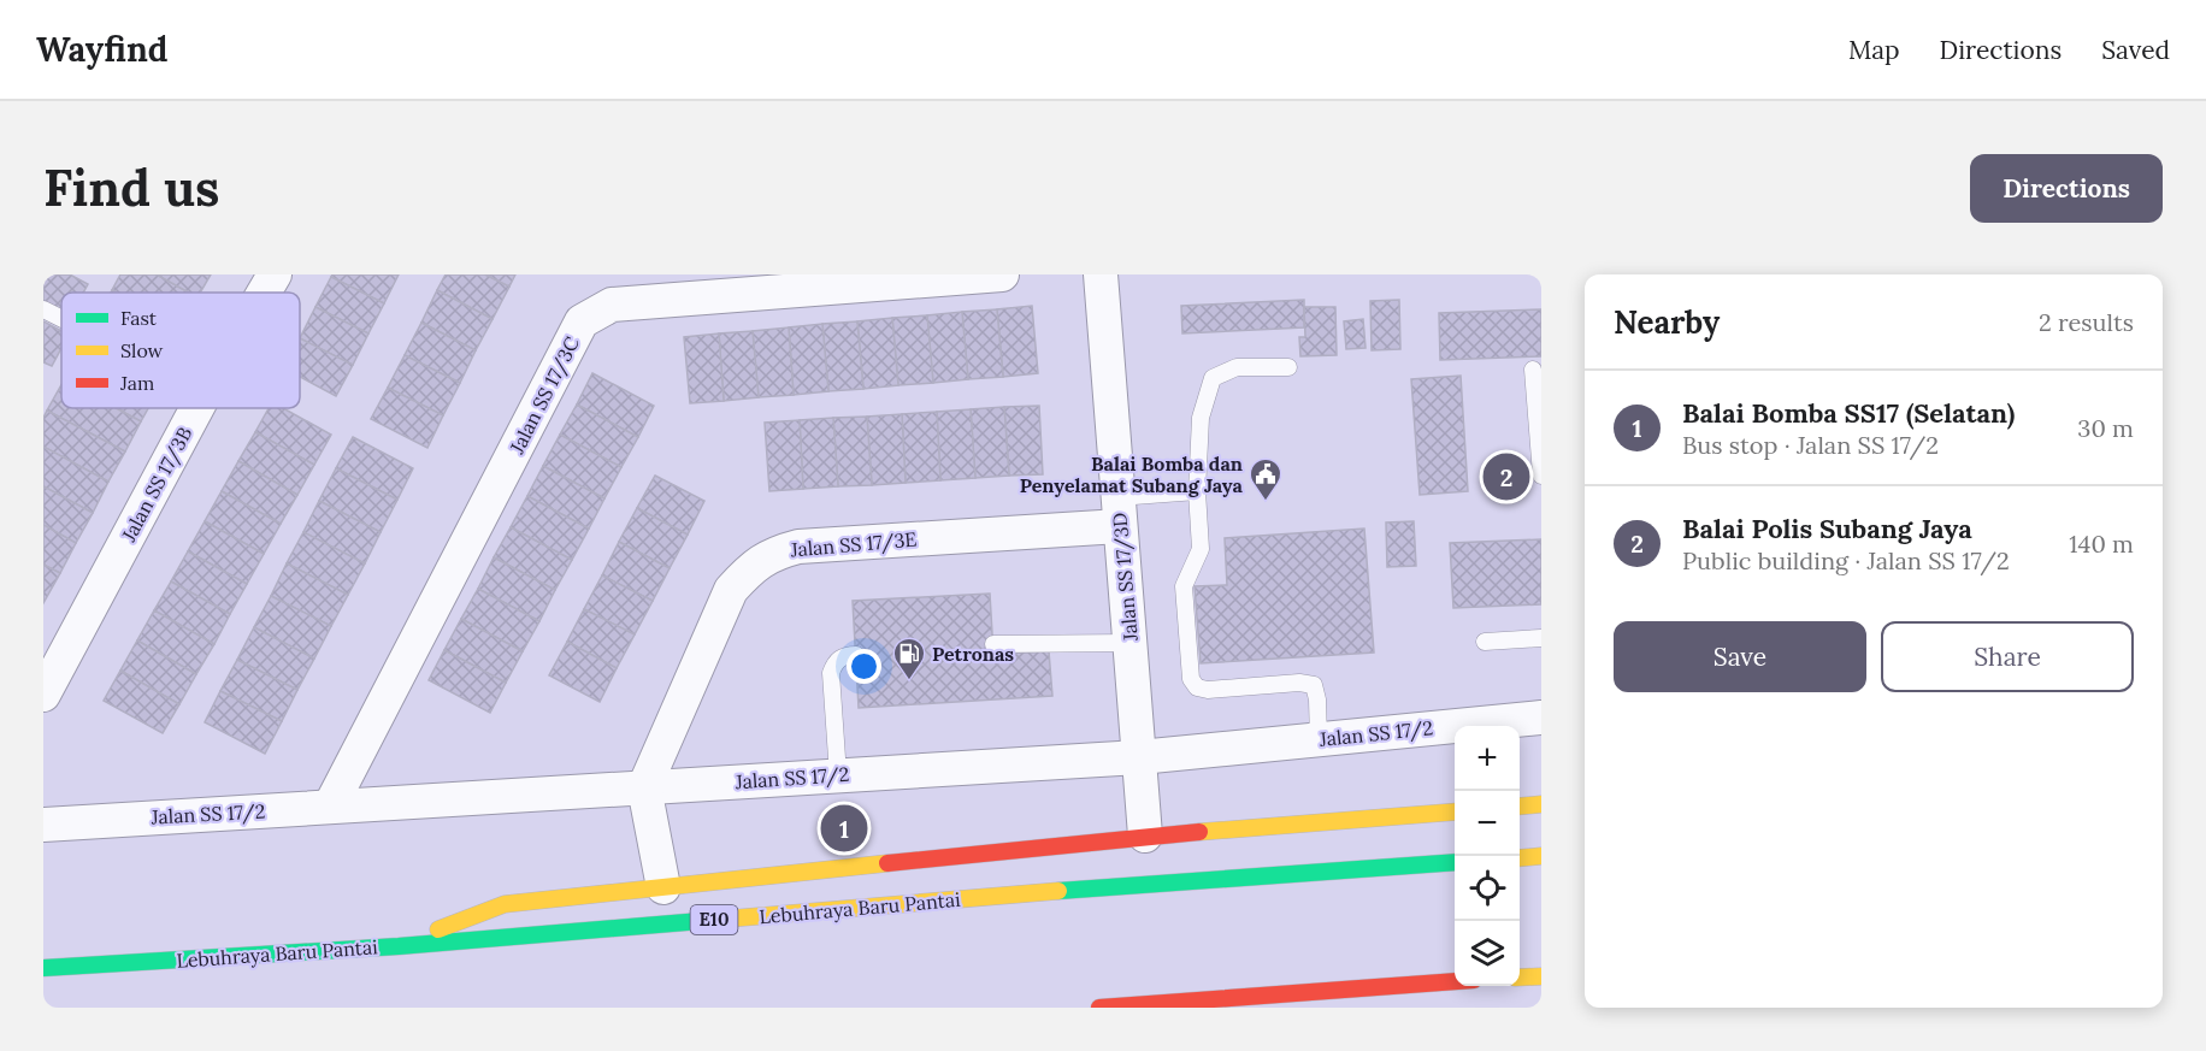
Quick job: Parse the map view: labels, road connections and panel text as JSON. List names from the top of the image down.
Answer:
{
  "streets": {
    "highway": ["Lebuhraya Baru Pantai", "E10"],
    "street": [
      "Jalan SS 17/3C",
      "Jalan SS 17/3B",
      "Jalan SS 17/3E",
      "Jalan SS 17/3D",
      "Jalan SS 17/2"
    ]
  },
  "crossings": [
    ["Jalan SS 17/3C", "Jalan SS 17/2"],
    ["Jalan SS 17/3E", "Jalan SS 17/3D"],
    ["Jalan SS 17/3E", "Jalan SS 17/2"],
    ["Jalan SS 17/3D", "Jalan SS 17/2"]
  ],
  "places": {
    "public building": ["Balai Bomba dan Penyelamat Subang Jaya"],
    "fuel station": ["Petronas"]
  },
  "legend": ["Fast", "Slow", "Jam"],
  "page": {
    "header": "Wayfind",
    "nav": ["Map", "Directions", "Saved"],
    "buttons": [
      "Directions",
      ["Save", "Share"]
    ],
    "title": "Find us",
    "heading": ["Nearby", "2 results"],
    "list": [
      {
        "mark": "1",
        "name": "Balai Bomba SS17 (Selatan)",
        "note": "Bus stop · Jalan SS 17/2",
        "value": "30 m"
      },
      {
        "mark": "2",
        "name": "Balai Polis Subang Jaya",
        "note": "Public building · Jalan SS 17/2",
        "value": "140 m"
      }
    ],
    "pins": ["2", "1"],
    "map_buttons": ["+", "−"]
  }
}
